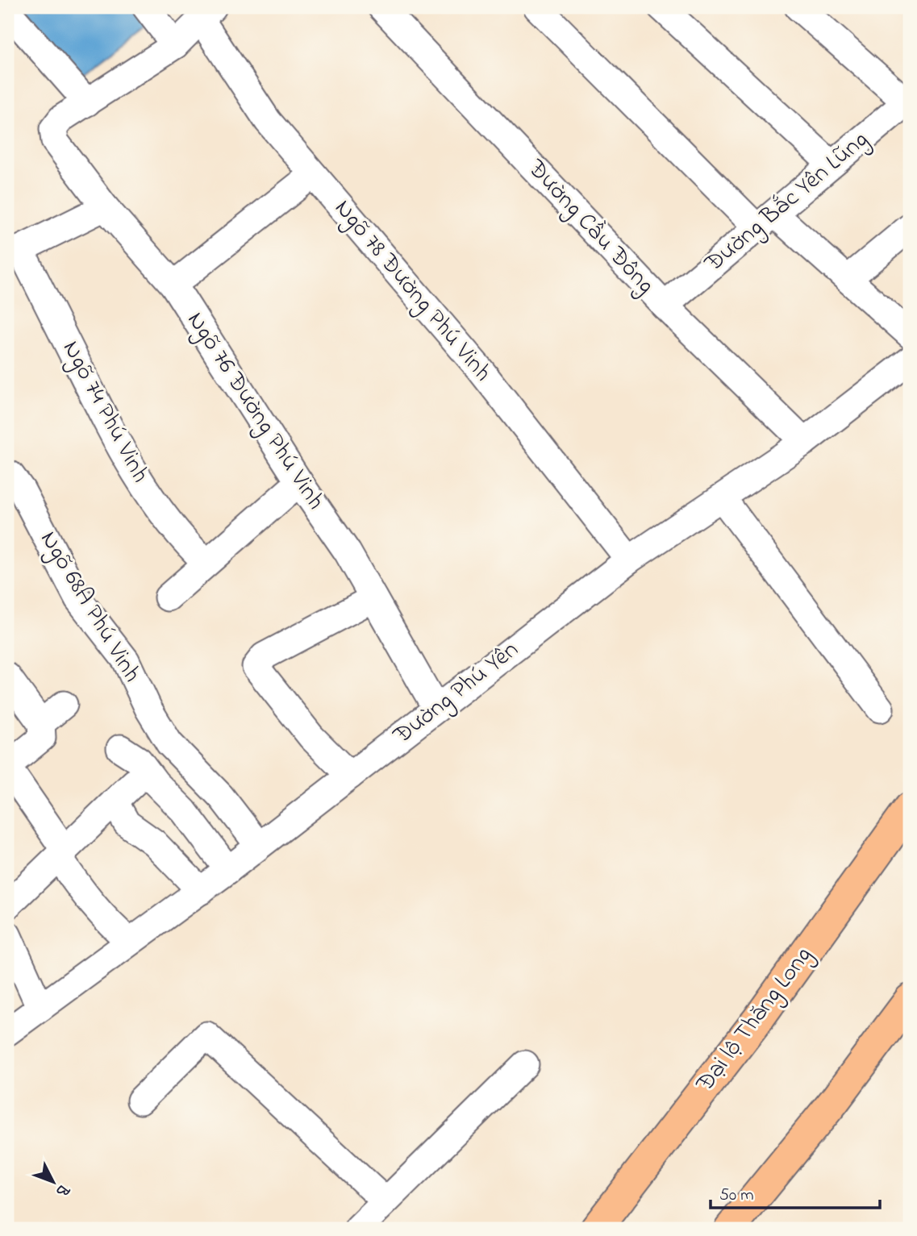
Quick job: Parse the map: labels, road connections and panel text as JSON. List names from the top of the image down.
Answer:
{
  "streets": {
    "main road": ["Đại lộ Thăng Long"],
    "street": [
      "Đường Bắc Yên Lũng",
      "Đường Cầu Đông",
      "Ngõ 78 Đường Phú Vinh",
      "Ngõ 76 Đường Phú Vinh",
      "Ngõ 74 Phú Vinh",
      "Ngõ 68A Phú Vinh",
      "Đường Phú Yên"
    ]
  },
  "crossings": [
    ["Đường Bắc Yên Lũng", "Đường Cầu Đông"],
    ["Đường Cầu Đông", "Đường Phú Yên"],
    ["Ngõ 78 Đường Phú Vinh", "Đường Phú Yên"],
    ["Ngõ 76 Đường Phú Vinh", "Đường Phú Yên"],
    ["Ngõ 68A Phú Vinh", "Đường Phú Yên"]
  ],
  "scale_bar": "50 m",
  "north": "bottom right"
}
